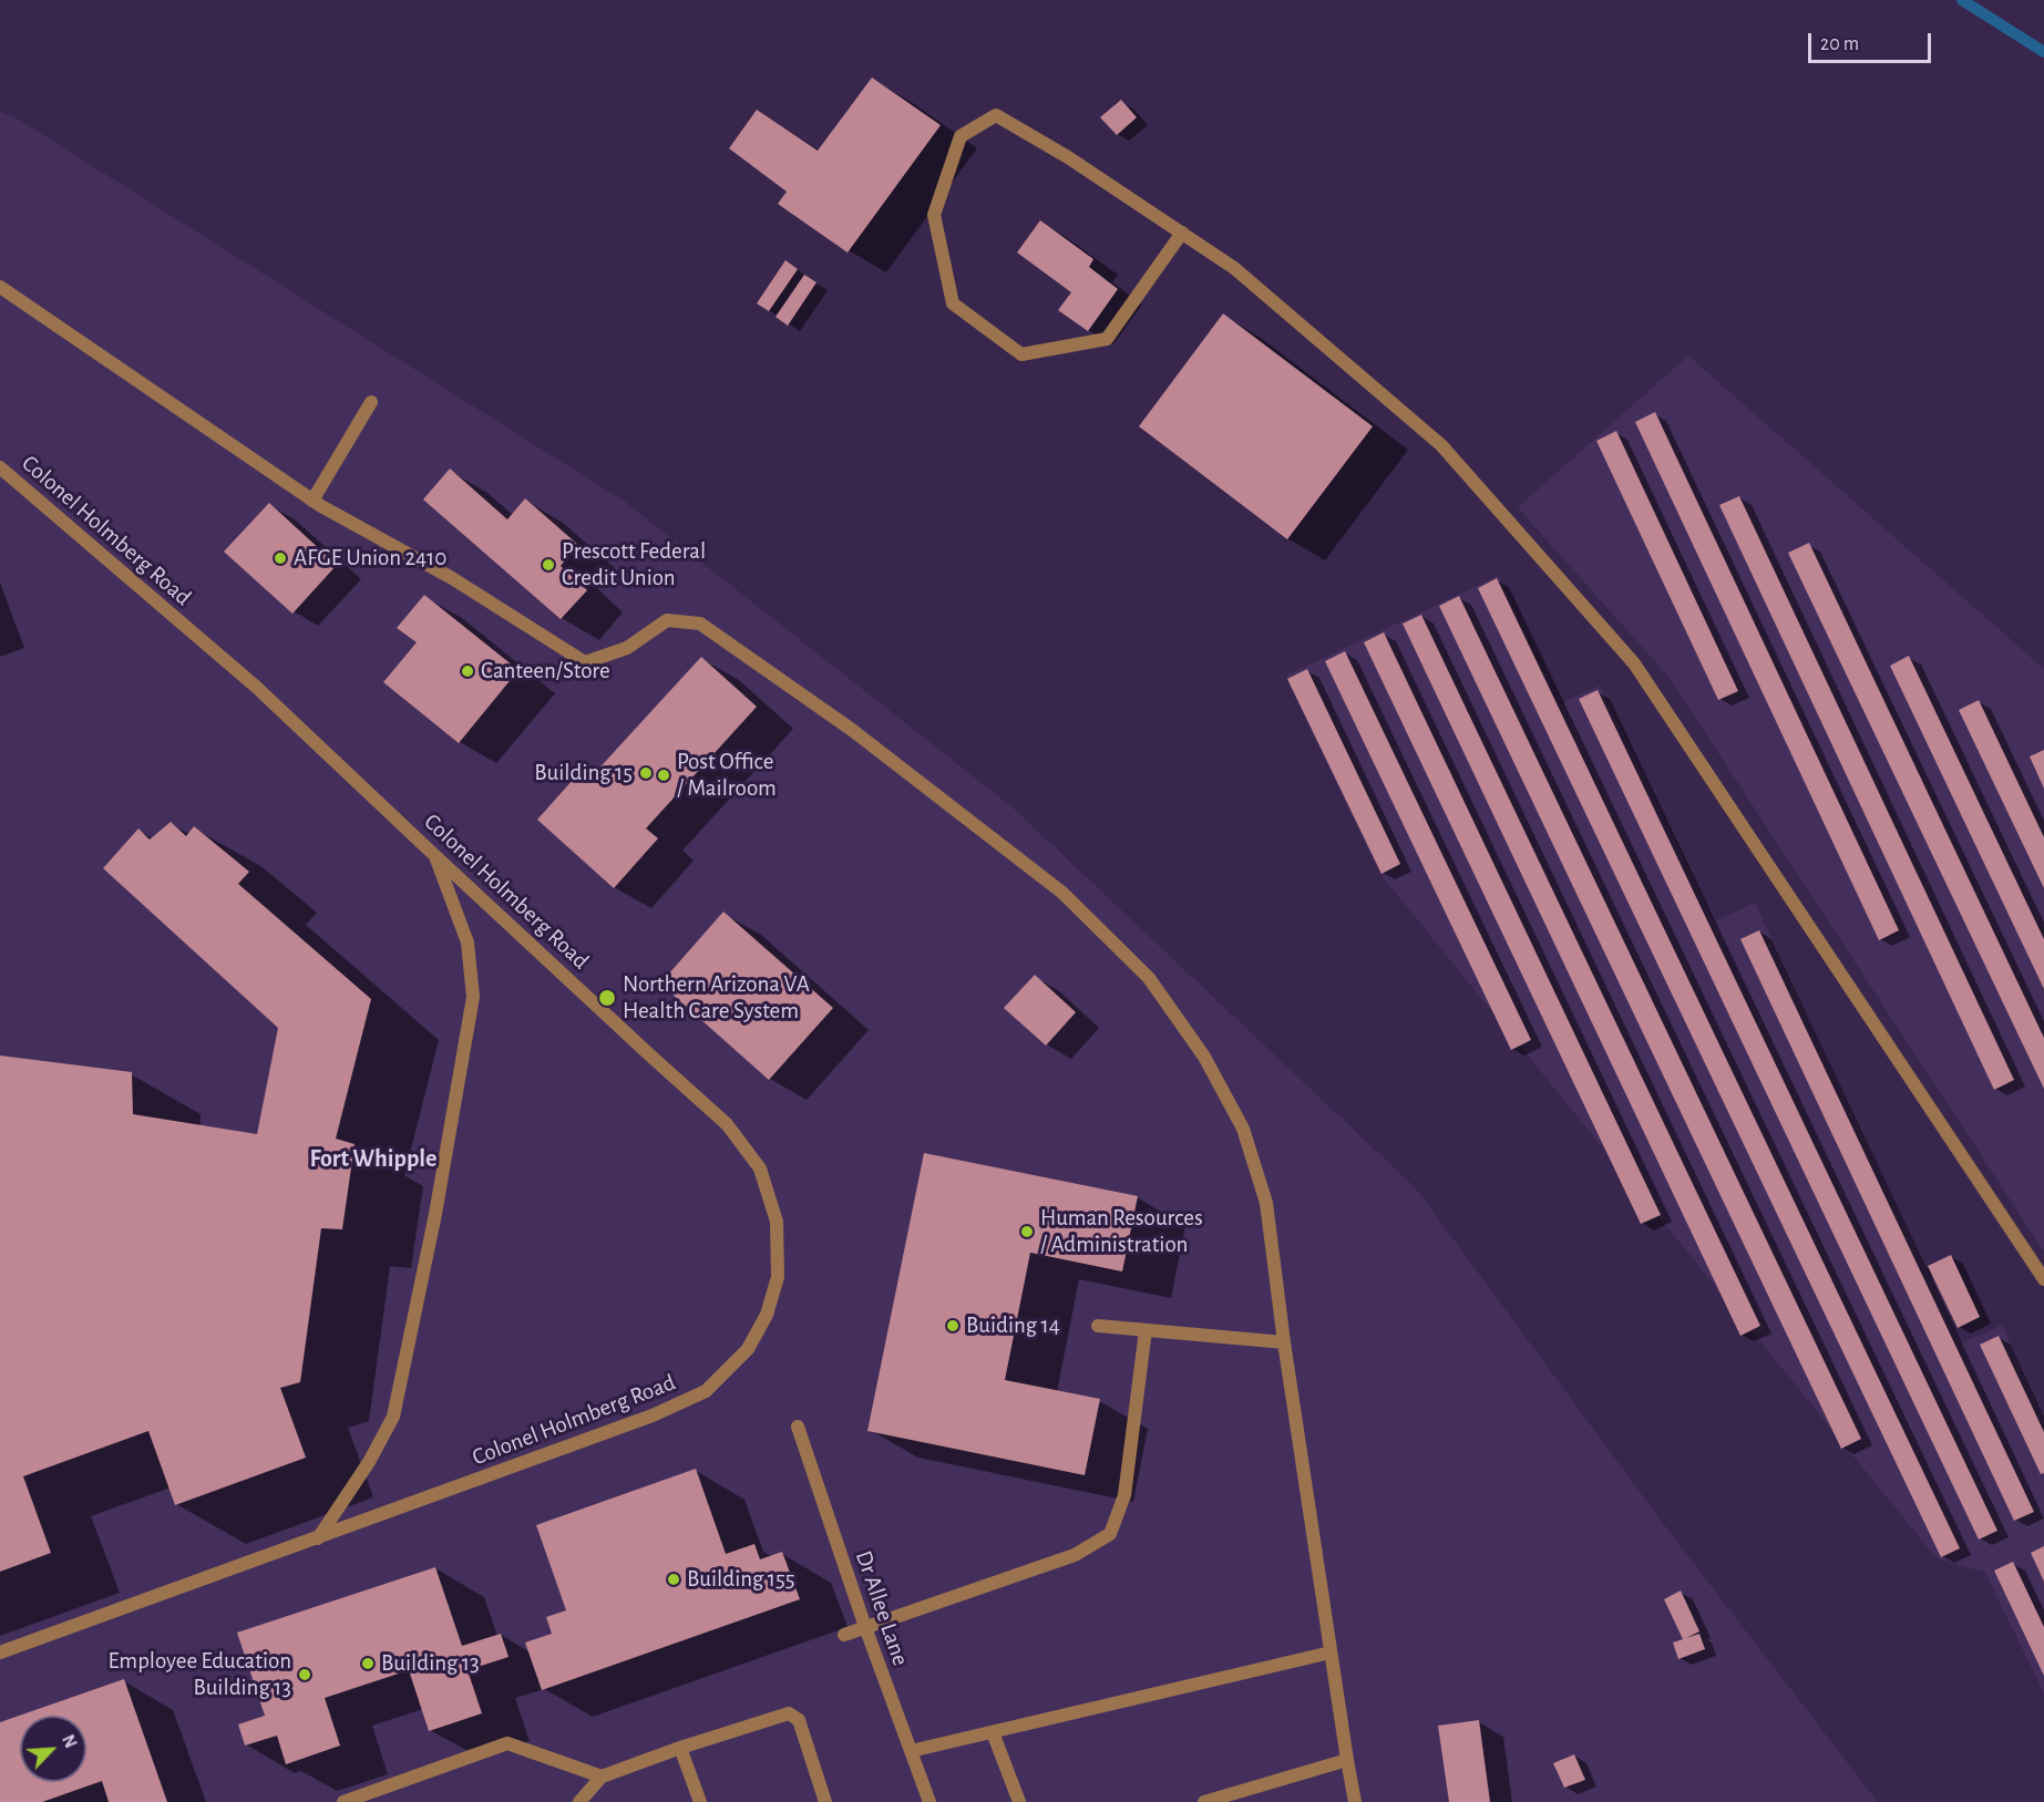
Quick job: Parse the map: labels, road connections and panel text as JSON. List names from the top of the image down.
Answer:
{
  "streets": {
    "lane": ["Colonel Holmberg Road", "Dr Allee Lane"]
  },
  "districts": ["Fort Whipple"],
  "places": [
    "AFGE Union 2410",
    "Prescott Federal Credit Union",
    "Canteen/Store",
    "Building 15",
    "Post Office / Mailroom",
    "Northern Arizona VA Health Care System",
    "Human Resources / Administration",
    "Buiding 14",
    "Building 155",
    "Building 13",
    "Employee Education Building 13"
  ],
  "scale_bar": "20 m",
  "north": "top right"
}
